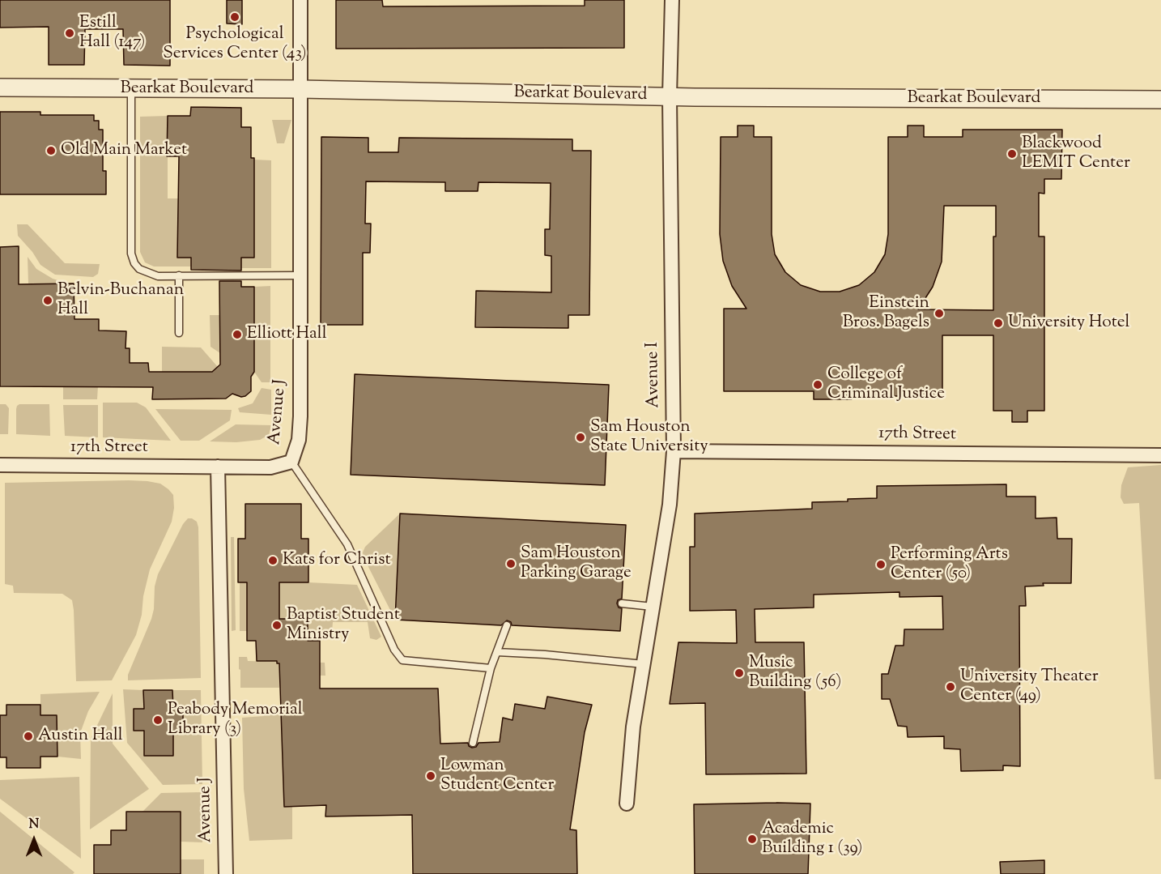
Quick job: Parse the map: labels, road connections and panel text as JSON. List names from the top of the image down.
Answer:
{
  "streets": {
    "street": [
      "Bearkat Boulevard",
      "Avenue I",
      "Avenue J",
      "17th Street"
    ]
  },
  "crossings": [
    ["Bearkat Boulevard", "Avenue I"],
    ["Bearkat Boulevard", "Avenue J"],
    ["Avenue I", "17th Street"],
    ["Avenue J", "17th Street"]
  ],
  "places": [
    "Psychological Services Center (43)",
    "Estill Hall (147)",
    "Old Main Market",
    "Blackwood LEMIT Center",
    "Belvin-Buchanan Hall",
    "Einstein Bros. Bagels",
    "University Hotel",
    "Elliott Hall",
    "College of Criminal Justice",
    "Sam Houston State University",
    "Kats for Christ",
    "Sam Houston Parking Garage",
    "Performing Arts Center (50)",
    "Baptist Student Ministry",
    "Music Building (56)",
    "University Theater Center (49)",
    "Peabody Memorial Library (3)",
    "Austin Hall",
    "Lowman Student Center",
    "Academic Building 1 (39)"
  ],
  "north": "top"
}
